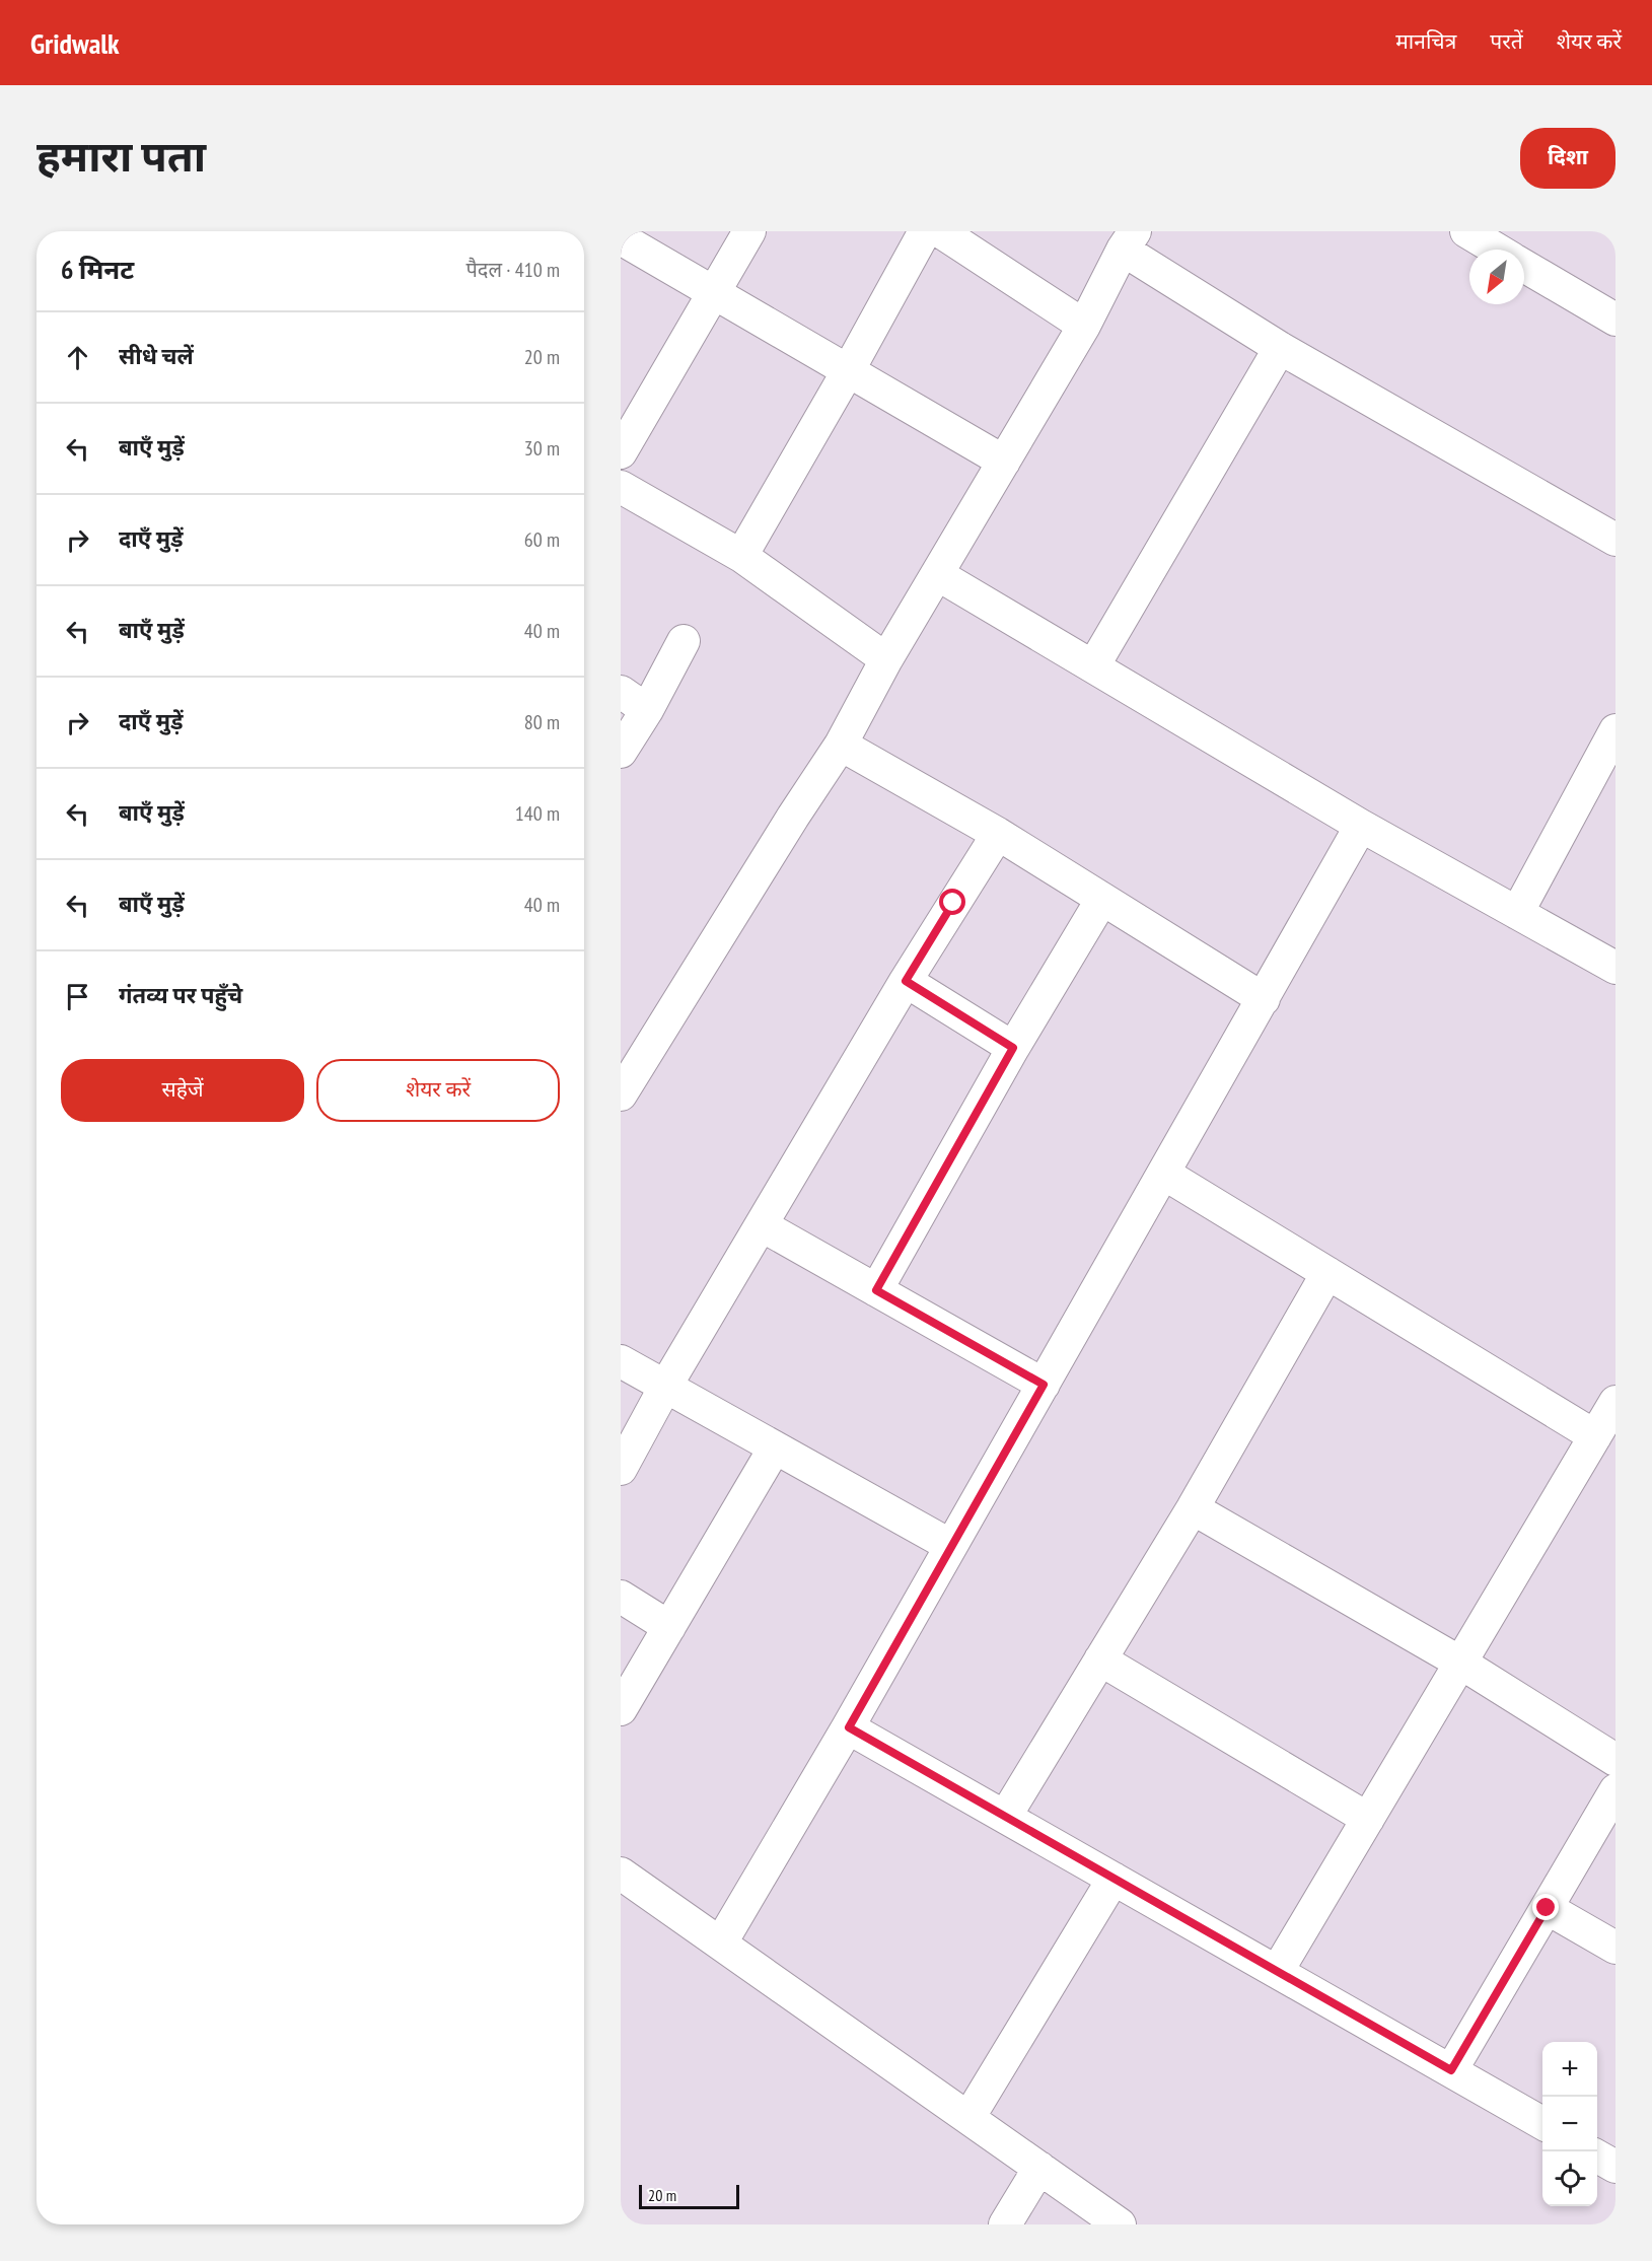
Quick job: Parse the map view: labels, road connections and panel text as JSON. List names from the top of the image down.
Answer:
{
  "scale_bar": "20 m",
  "north": "bottom left",
  "page": {
    "header": "Gridwalk",
    "nav": ["मानचित्र", "परतें", "शेयर करें"],
    "title": "हमारा पता",
    "buttons": [
      "दिशा",
      ["सहेजें", "शेयर करें"]
    ],
    "heading": ["6 मिनट", "पैदल · 410 m"],
    "list": [
      ["सीधे चलें", "20 m"],
      ["बाएँ मुड़ें", "30 m"],
      ["दाएँ मुड़ें", "60 m"],
      ["बाएँ मुड़ें", "40 m"],
      ["दाएँ मुड़ें", "80 m"],
      ["बाएँ मुड़ें", "140 m"],
      ["बाएँ मुड़ें", "40 m"],
      "गंतव्य पर पहुँचे"
    ],
    "map_buttons": ["+", "−"],
    "scale": "20 m"
  }
}
